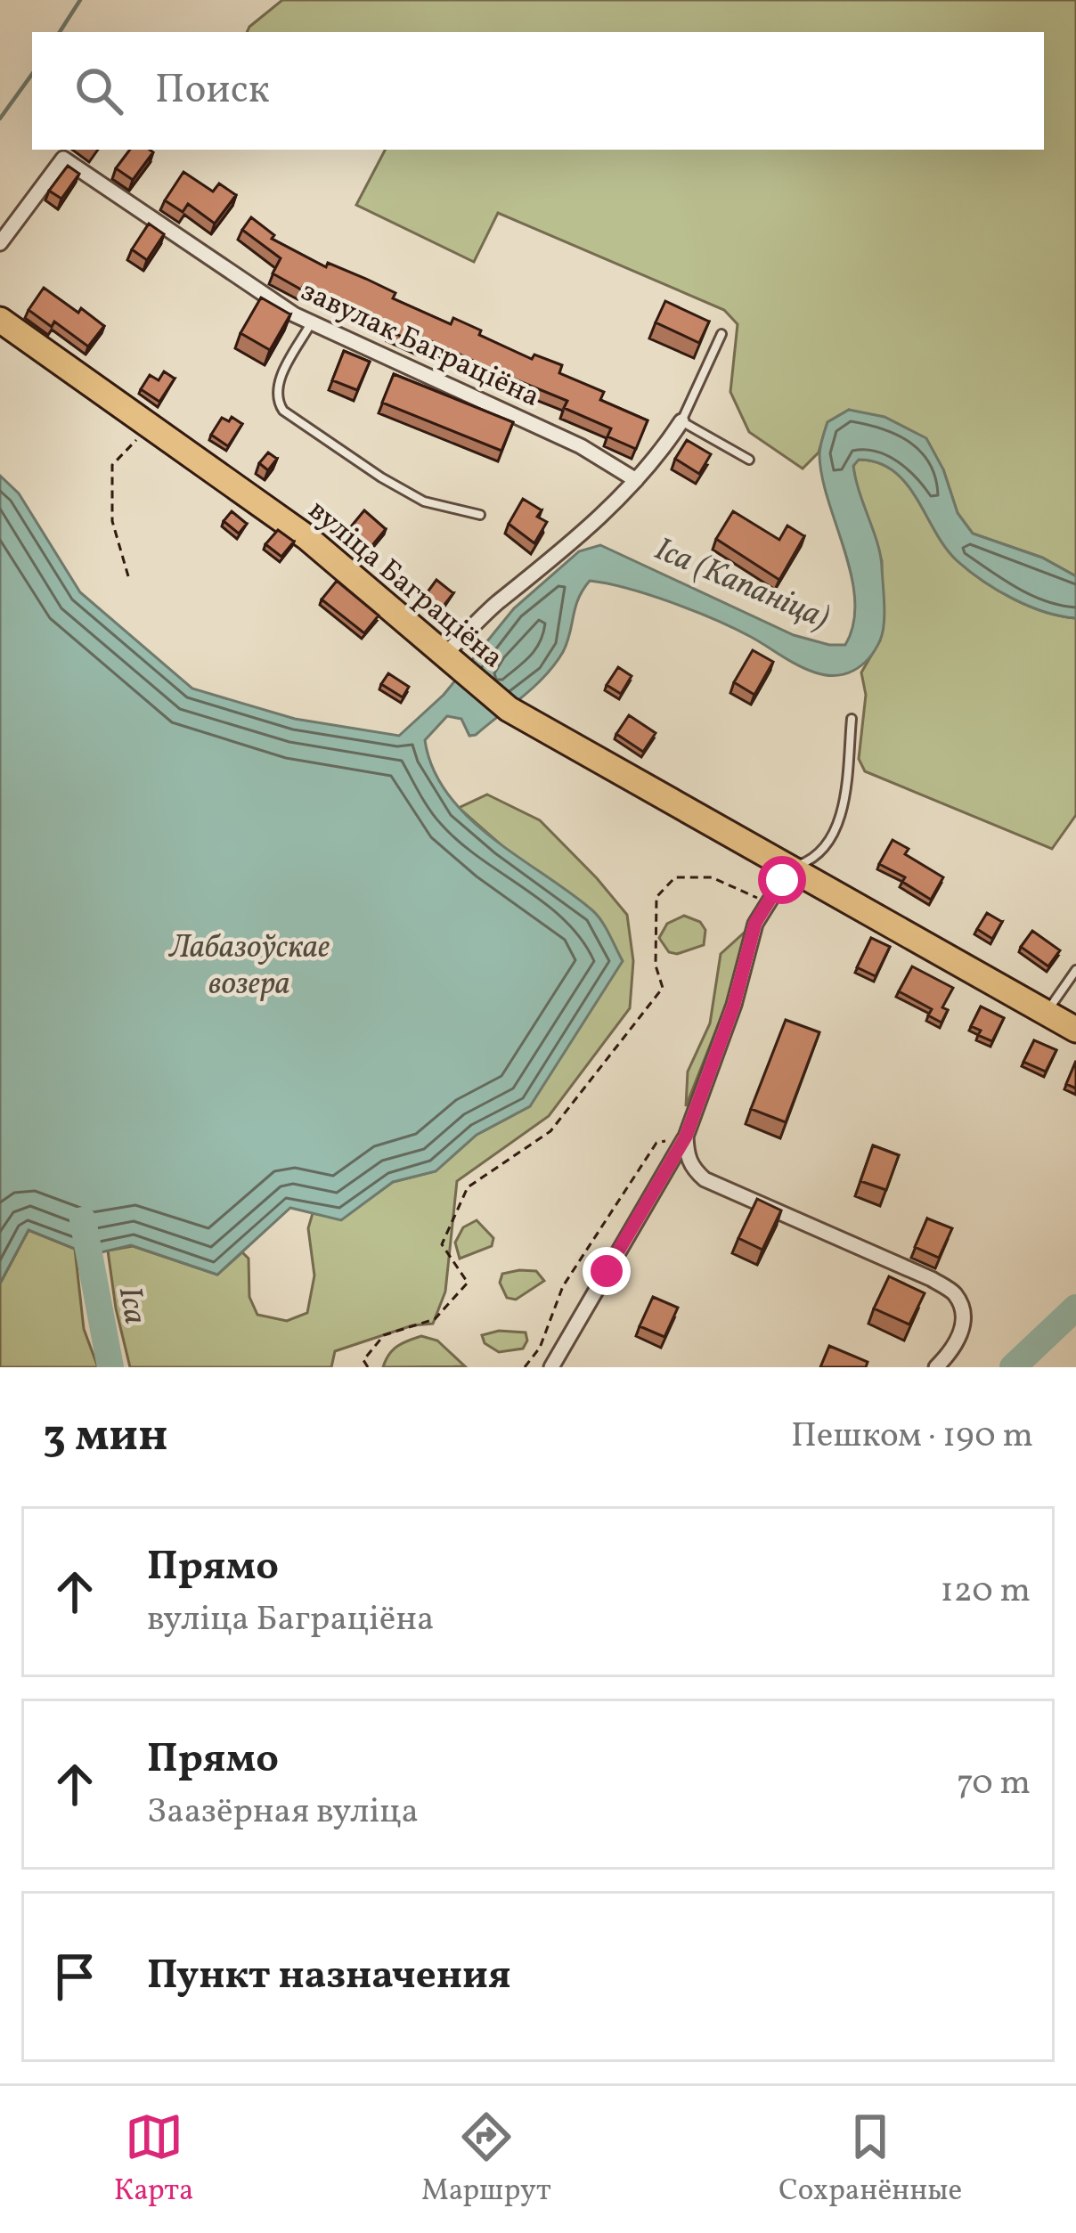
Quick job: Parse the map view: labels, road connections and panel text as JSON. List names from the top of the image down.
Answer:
{
  "streets": {
    "highway": ["вуліца Баграціёна"],
    "street": ["завулак Баграціёна"]
  },
  "water": ["Іса (Капаніца)", "Лабазоўскае возера", "Іса"],
  "page": {
    "search": "Поиск",
    "heading": ["3 мин", "Пешком · 190 m"],
    "list": [
      ["Прямо", "вуліца Баграціёна", "120 m"],
      ["Прямо", "Заазёрная вуліца", "70 m"],
      "Пункт назначения"
    ],
    "nav": ["Карта", "Маршрут", "Сохранённые"]
  }
}
